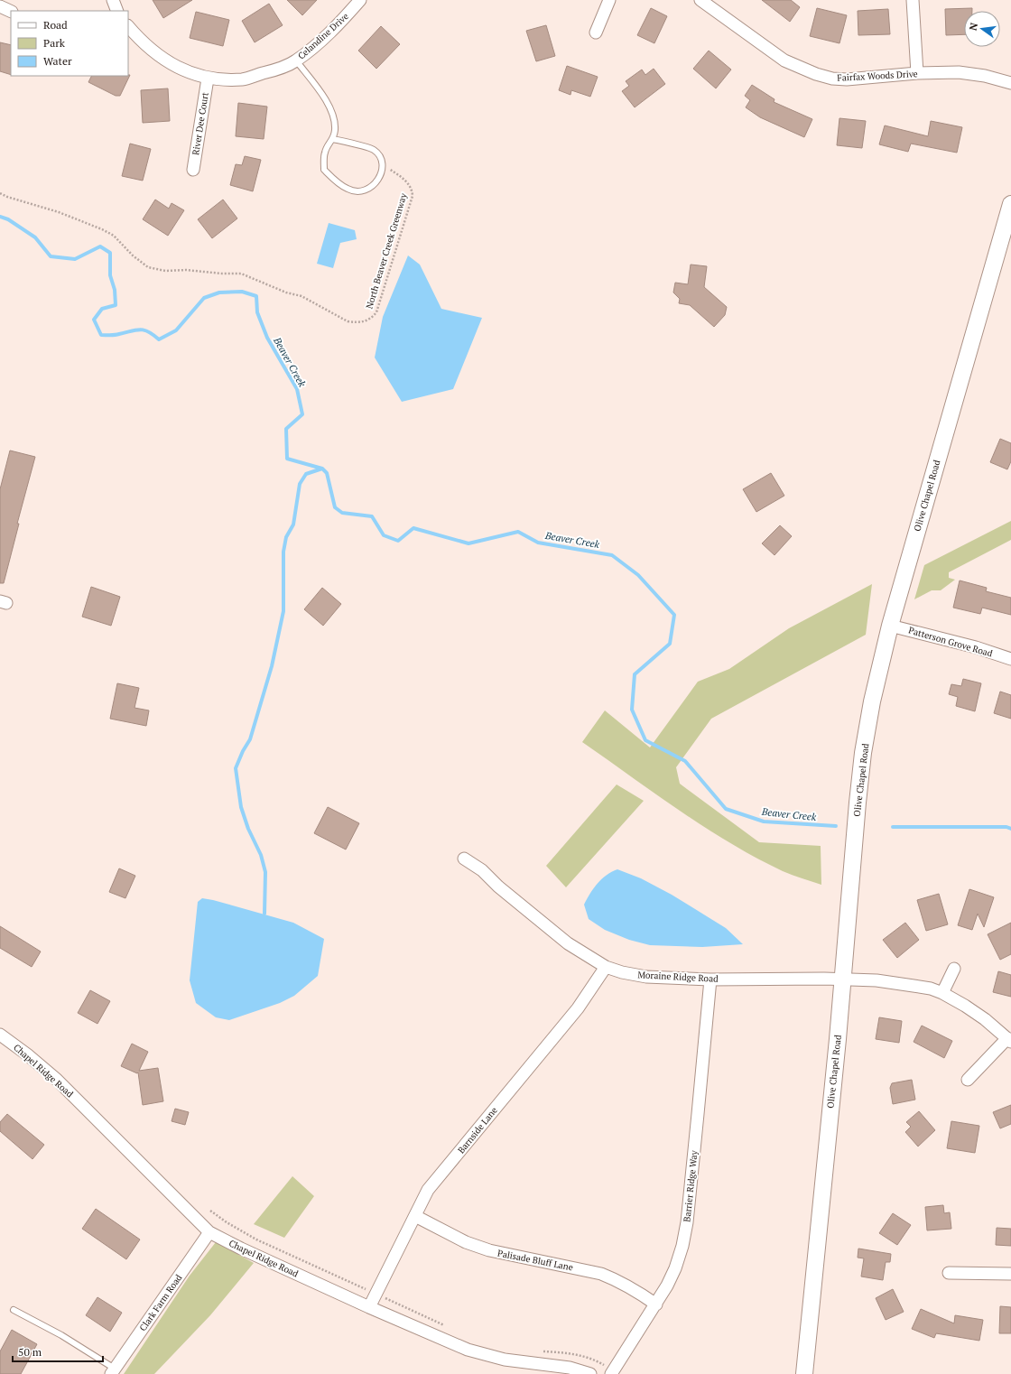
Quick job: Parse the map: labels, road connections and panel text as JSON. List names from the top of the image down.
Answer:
{
  "streets": {
    "main road": ["Olive Chapel Road"],
    "street": [
      "Celandine Drive",
      "Fairfax Woods Drive",
      "River Dee Court",
      "Patterson Grove Road",
      "Moraine Ridge Road",
      "Chapel Ridge Road",
      "Barnside Lane",
      "Barrier Ridge Way",
      "Palisade Bluff Lane",
      "Clark Farm Road"
    ],
    "path": ["North Beaver Creek Greenway"]
  },
  "crossings": [
    ["Celandine Drive", "River Dee Court"],
    ["Olive Chapel Road", "Patterson Grove Road"],
    ["Olive Chapel Road", "Moraine Ridge Road"],
    ["Moraine Ridge Road", "Barnside Lane"],
    ["Moraine Ridge Road", "Barrier Ridge Way"],
    ["Chapel Ridge Road", "Barnside Lane"],
    ["Chapel Ridge Road", "Clark Farm Road"],
    ["Barnside Lane", "Palisade Bluff Lane"],
    ["Barrier Ridge Way", "Palisade Bluff Lane"]
  ],
  "water": ["Beaver Creek"],
  "legend": ["Road", "Park", "Water"],
  "scale_bar": "50 m",
  "north": "left"
}
